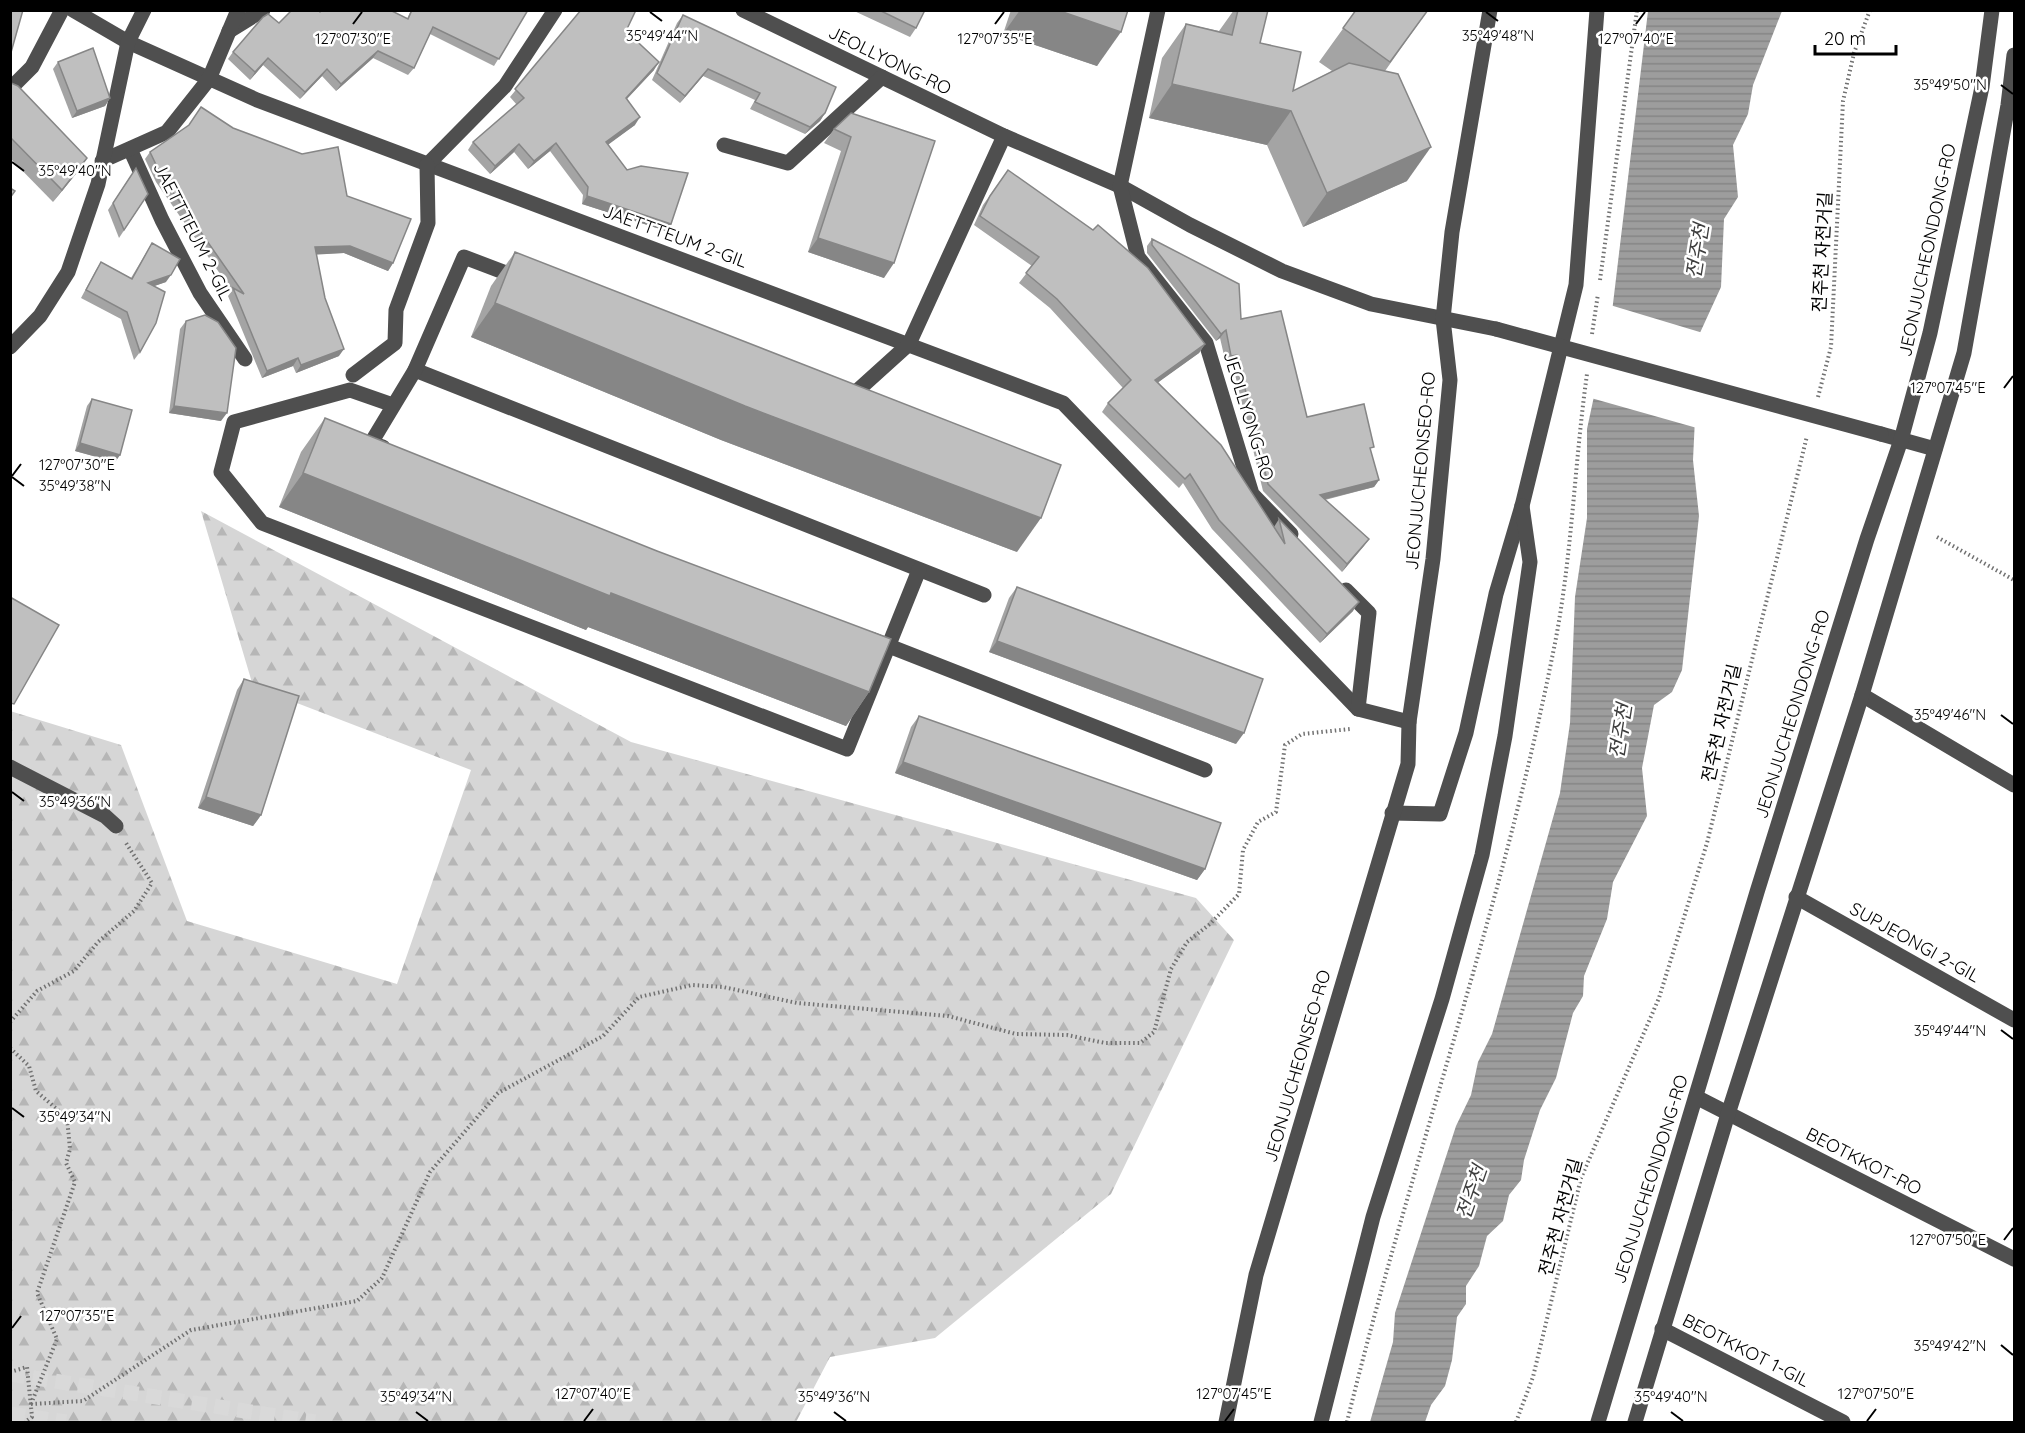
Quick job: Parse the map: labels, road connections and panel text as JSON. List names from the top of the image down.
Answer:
{
  "streets": {
    "street": [
      "JEOLLYONG-RO",
      "JAETTTEUM 2-GIL",
      "JEONJUCHEONDONG-RO",
      "JEONJUCHEONSEO-RO",
      "SUPJEONGI 2-GIL",
      "BEOTKKOT-RO",
      "BEOTKKOT 1-GIL"
    ],
    "path": ["전주천 자전거길"]
  },
  "crossings": [
    ["JEOLLYONG-RO", "JEONJUCHEONDONG-RO"],
    ["JEOLLYONG-RO", "JEONJUCHEONSEO-RO"],
    ["JEONJUCHEONDONG-RO", "BEOTKKOT-RO"]
  ],
  "water": ["전주천"],
  "scale_bar": "20 m",
  "coordinates": [
    "35°49'44\"N",
    "35°49'48\"N",
    "127°07'30\"E",
    "127°07'35\"E",
    "127°07'40\"E",
    "35°49'50\"N",
    "35°49'40\"N",
    "127°07'45\"E",
    "35°49'38\"N",
    "35°49'46\"N",
    "35°49'36\"N",
    "35°49'34\"N",
    "127°07'50\"E",
    "35°49'42\"N"
  ]
}
